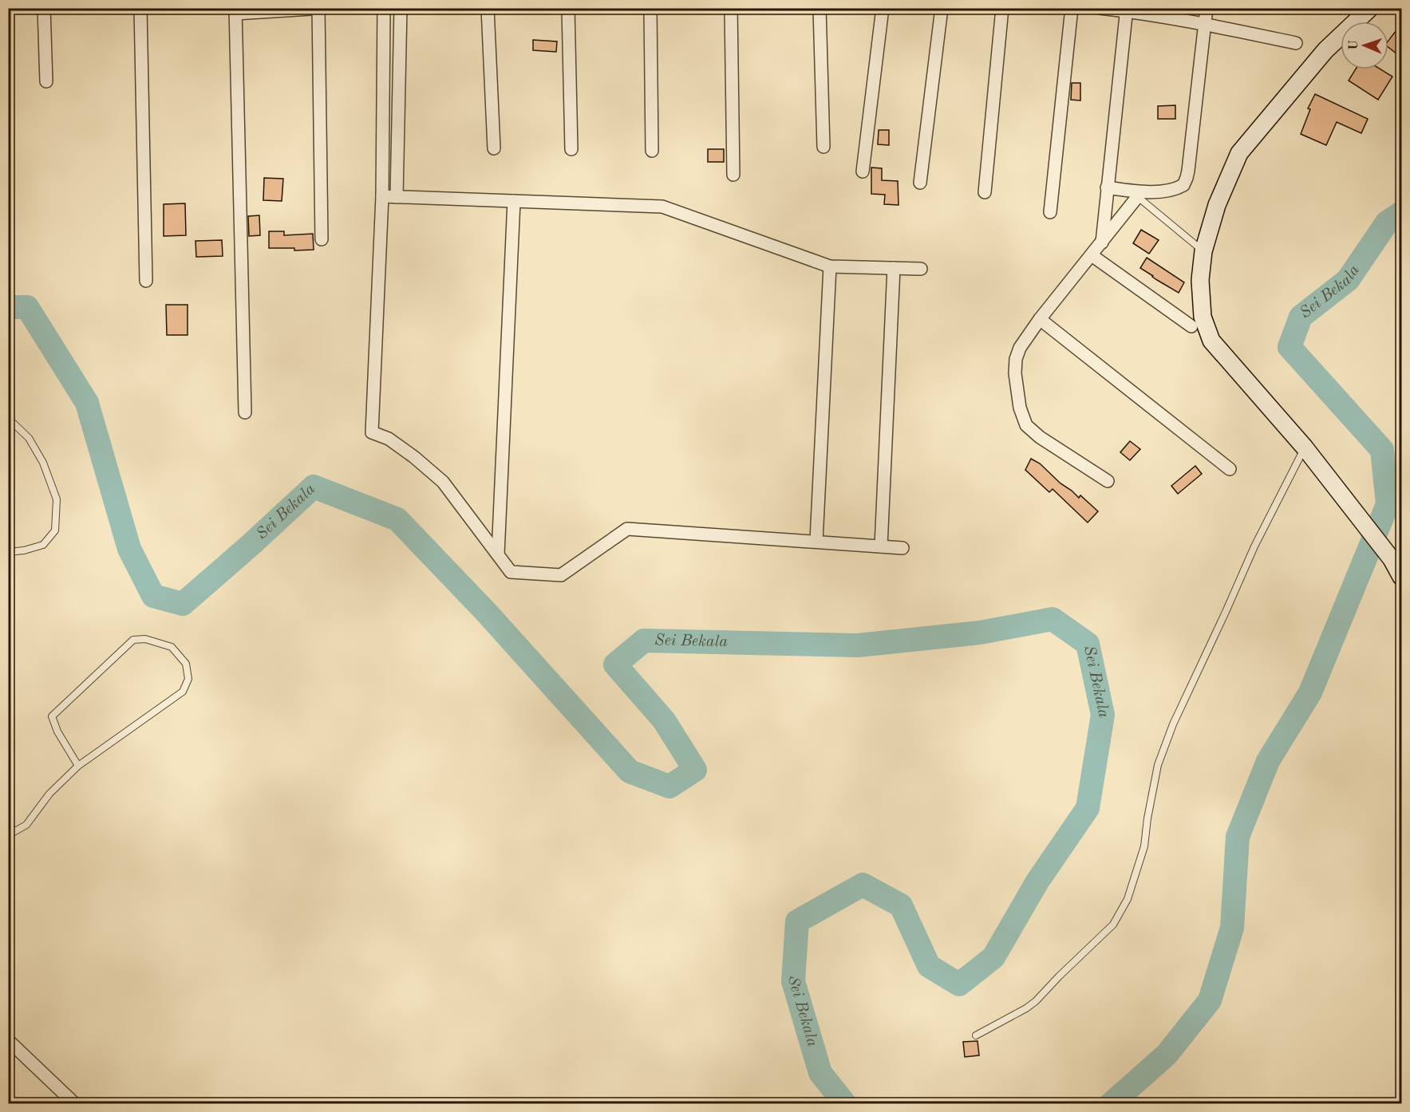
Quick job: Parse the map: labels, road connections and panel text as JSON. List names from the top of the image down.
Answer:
{
  "water": ["Sei Bekala"],
  "north": "left"
}
